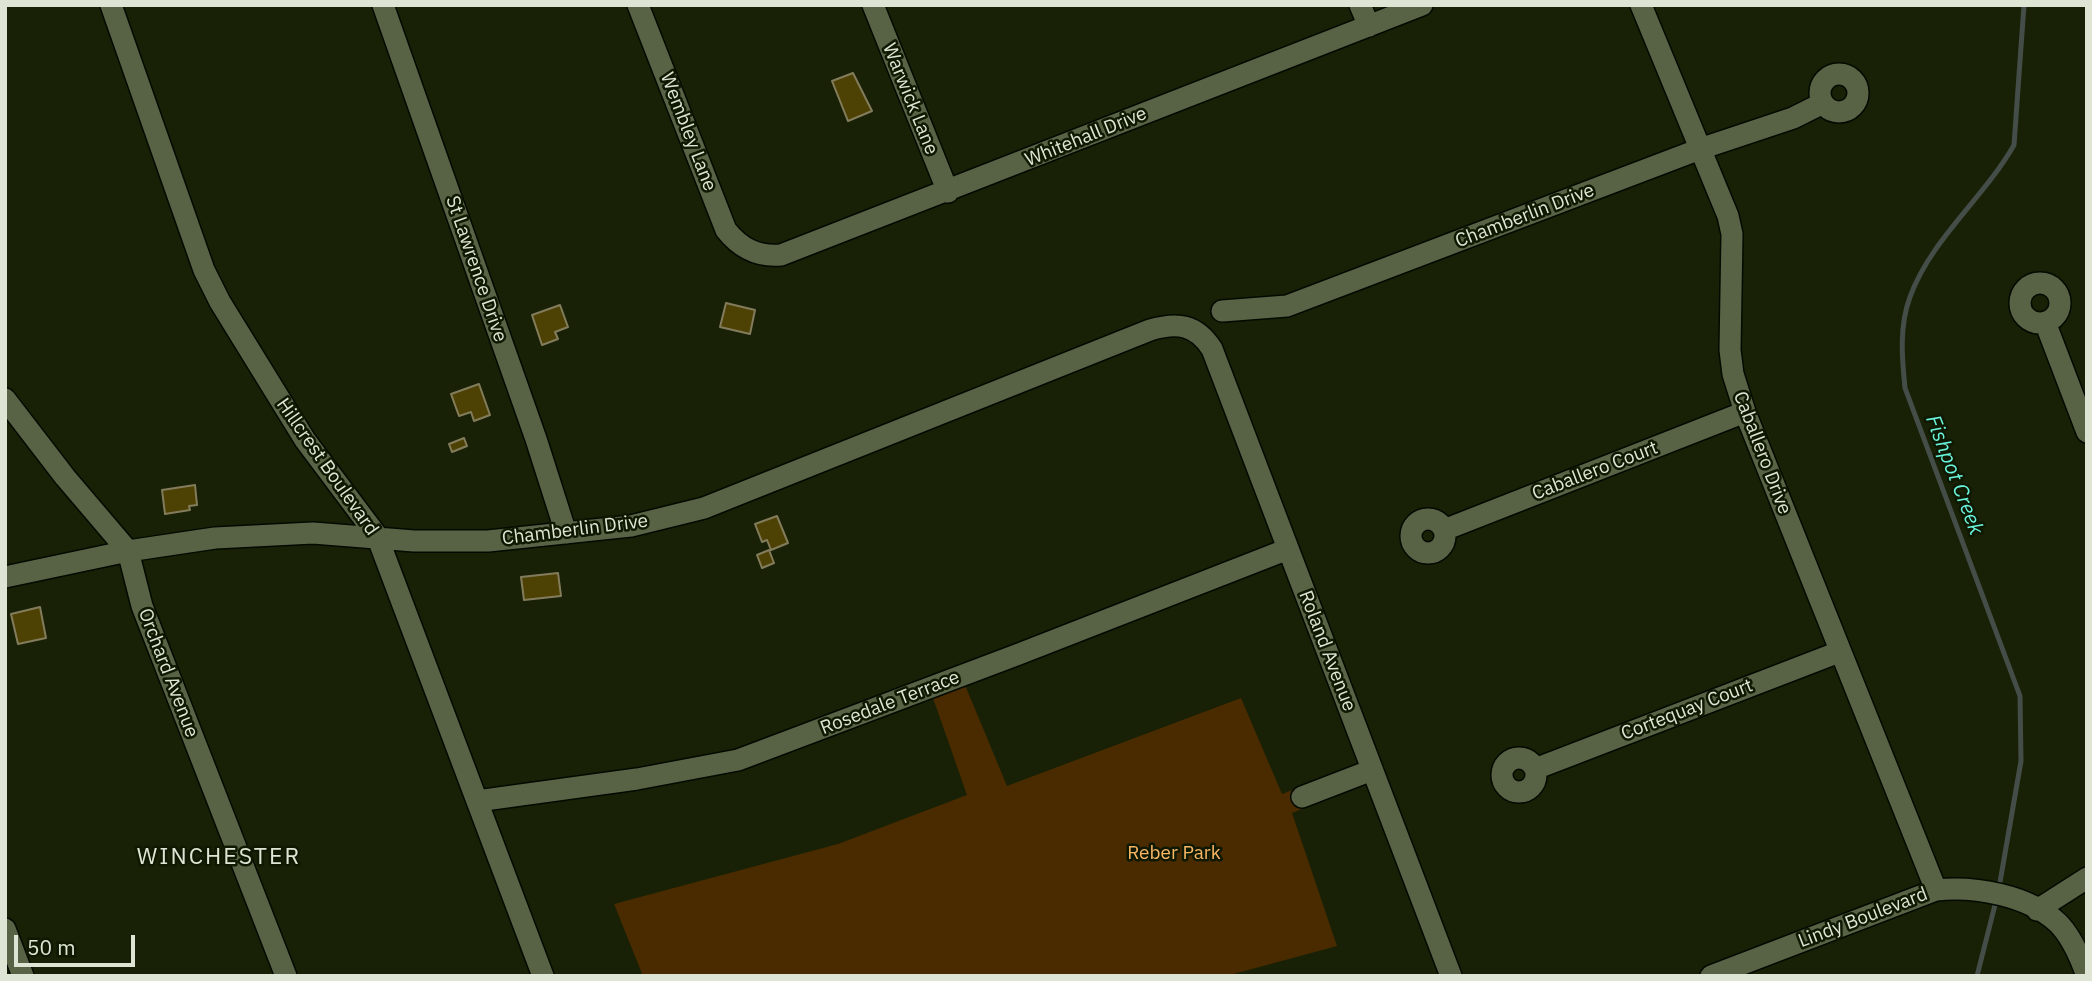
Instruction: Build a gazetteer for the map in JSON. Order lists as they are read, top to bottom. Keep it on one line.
{"streets":{"street":["Warwick Lane","Wembley Lane","Whitehall Drive","Chamberlin Drive","St Lawrence Drive","Caballero Drive","Hillcrest Boulevard","Caballero Court","Roland Avenue","Orchard Avenue","Rosedale Terrace","Cortequay Court","Lindy Boulevard"]},"crossings":[["Warwick Lane","Whitehall Drive"],["Wembley Lane","Whitehall Drive"],["Chamberlin Drive","St Lawrence Drive"],["Chamberlin Drive","Caballero Drive"],["Chamberlin Drive","Hillcrest Boulevard"],["Chamberlin Drive","Roland Avenue"],["Chamberlin Drive","Orchard Avenue"],["Caballero Drive","Caballero Court"],["Caballero Drive","Cortequay Court"],["Caballero Drive","Lindy Boulevard"],["Hillcrest Boulevard","Rosedale Terrace"],["Roland Avenue","Rosedale Terrace"]],"districts":["WINCHESTER"],"water":["Fishpot Creek"],"parks":["Reber Park"],"scale_bar":"50 m"}
